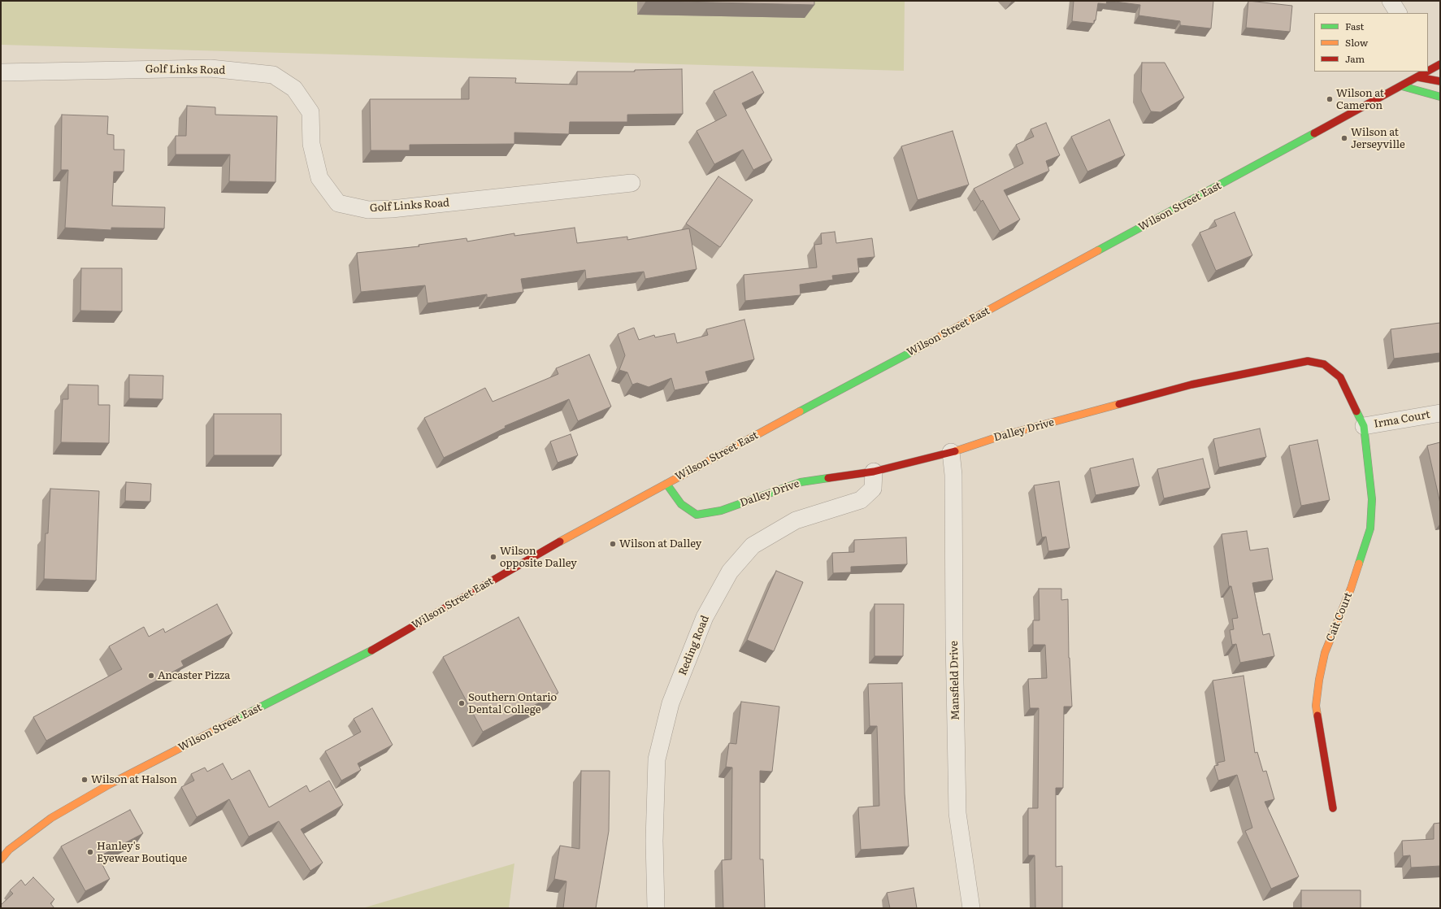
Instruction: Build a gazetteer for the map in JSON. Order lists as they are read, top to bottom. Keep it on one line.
{"streets":{"main road":["Wilson Street East","Dalley Drive","Cait Court"],"street":["Golf Links Road","Irma Court","Reding Road","Mansfield Drive"]},"crossings":[["Wilson Street East","Dalley Drive"],["Irma Court","Dalley Drive"],["Irma Court","Cait Court"],["Dalley Drive","Cait Court"],["Dalley Drive","Reding Road"],["Dalley Drive","Mansfield Drive"]],"places":["Wilson at Cameron","Wilson at Jerseyville","Wilson at Dalley","Wilson opposite Dalley","Ancaster Pizza","Southern Ontario Dental College","Wilson at Halson","Hanley's Eyewear Boutique"],"legend":["Fast","Slow","Jam"]}
